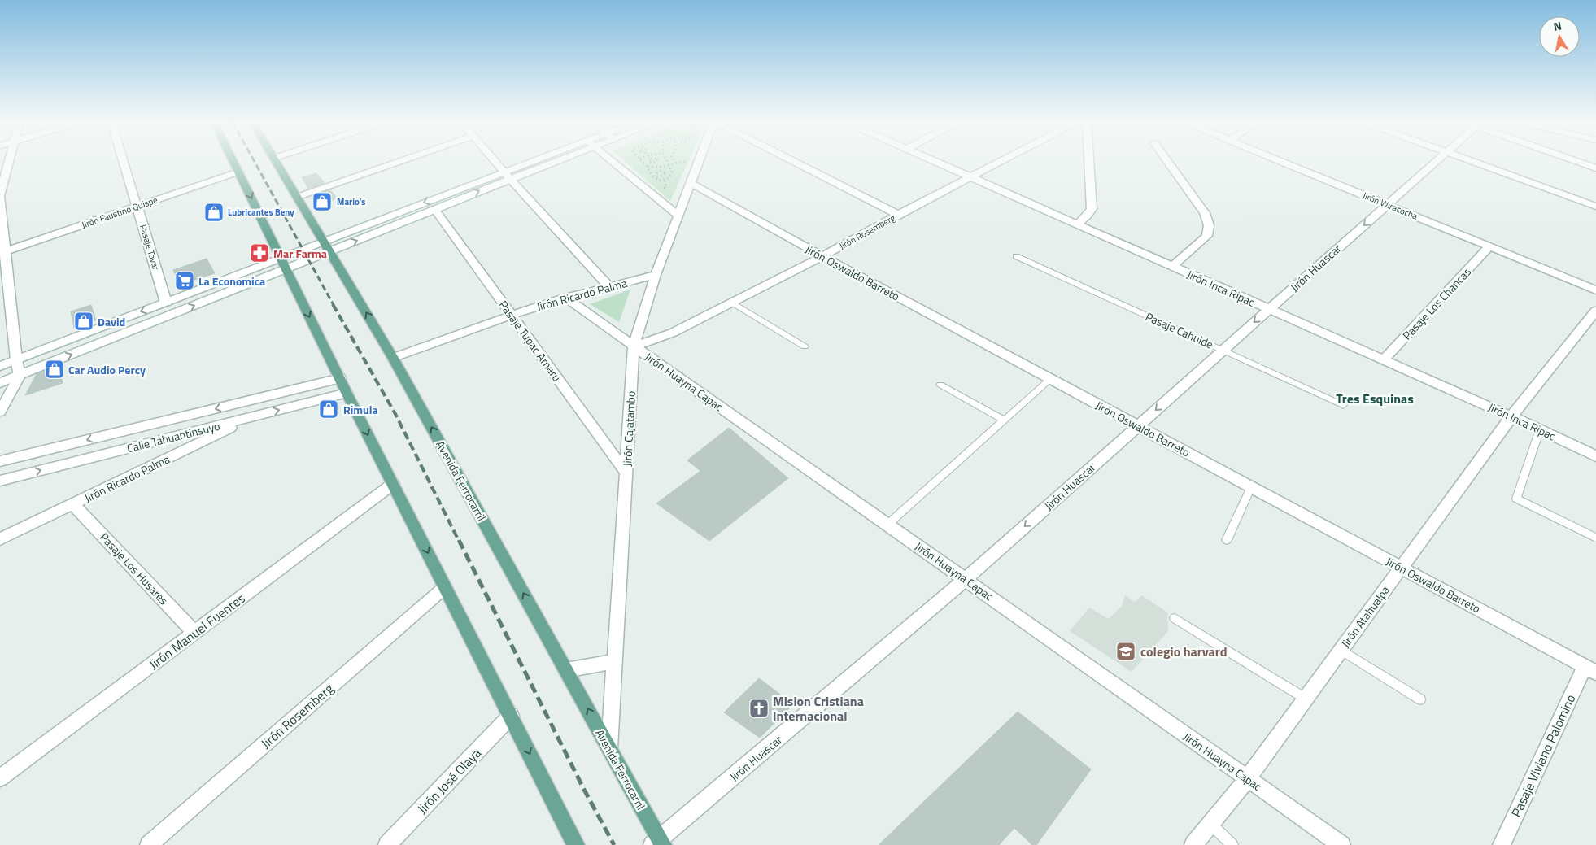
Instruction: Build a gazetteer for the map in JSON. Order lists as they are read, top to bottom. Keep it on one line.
{"streets":{"main road":["Avenida Ferrocarril"],"street":["Jirón Wiracocha","Jirón Faustino Quispe","Jirón Rosemberg","Pasaje Tovar","Jirón Huascar","Jirón Oswaldo Barreto","Jirón Inca Ripac","Jirón Ricardo Palma","Pasaje Los Chancas","Pasaje Tupac Amaru","Jirón Huayna Capac","Jirón Cajatambo","Calle Tahuantinsuyo","Pasaje Los Husares","Jirón Atahualpa","Jirón Manuel Fuentes","Pasaje Viviano Palomino","Jirón José Olaya"],"lane":["Pasaje Cahuide"]},"crossings":[["Jirón Wiracocha","Jirón Huascar"],["Jirón Wiracocha","Pasaje Los Chancas"],["Jirón Faustino Quispe","Pasaje Tovar"],["Jirón Rosemberg","Jirón Oswaldo Barreto"],["Jirón Rosemberg","Jirón Inca Ripac"],["Jirón Rosemberg","Jirón Huayna Capac"],["Jirón Rosemberg","Jirón Cajatambo"],["Jirón Huascar","Jirón Oswaldo Barreto"],["Jirón Huascar","Jirón Inca Ripac"],["Jirón Huascar","Pasaje Cahuide"],["Jirón Huascar","Jirón Huayna Capac"],["Jirón Huascar","Avenida Ferrocarril"],["Jirón Oswaldo Barreto","Jirón Cajatambo"],["Jirón Oswaldo Barreto","Jirón Atahualpa"],["Jirón Oswaldo Barreto","Pasaje Viviano Palomino"],["Jirón Inca Ripac","Pasaje Los Chancas"],["Jirón Inca Ripac","Jirón Atahualpa"],["Jirón Ricardo Palma","Pasaje Tupac Amaru"],["Jirón Ricardo Palma","Jirón Huayna Capac"],["Jirón Ricardo Palma","Jirón Cajatambo"],["Jirón Ricardo Palma","Calle Tahuantinsuyo"],["Jirón Ricardo Palma","Avenida Ferrocarril"],["Jirón Ricardo Palma","Pasaje Los Husares"],["Pasaje Tupac Amaru","Jirón Cajatambo"],["Jirón Huayna Capac","Jirón Cajatambo"],["Jirón Huayna Capac","Jirón Atahualpa"],["Jirón Cajatambo","Avenida Ferrocarril"],["Pasaje Los Husares","Jirón Manuel Fuentes"]],"one_way":["Jirón Huascar"],"districts":["Tres Esquinas"],"places":{"shop":["Mario's","Lubricantes Beny","David","Car Audio Percy","Rimula"],"pharmacy":["Mar Farma"],"supermarket":["La Economica"],"school or university":["colegio harvard"],"church":["Mision Cristiana Internacional"]},"north":"top"}
